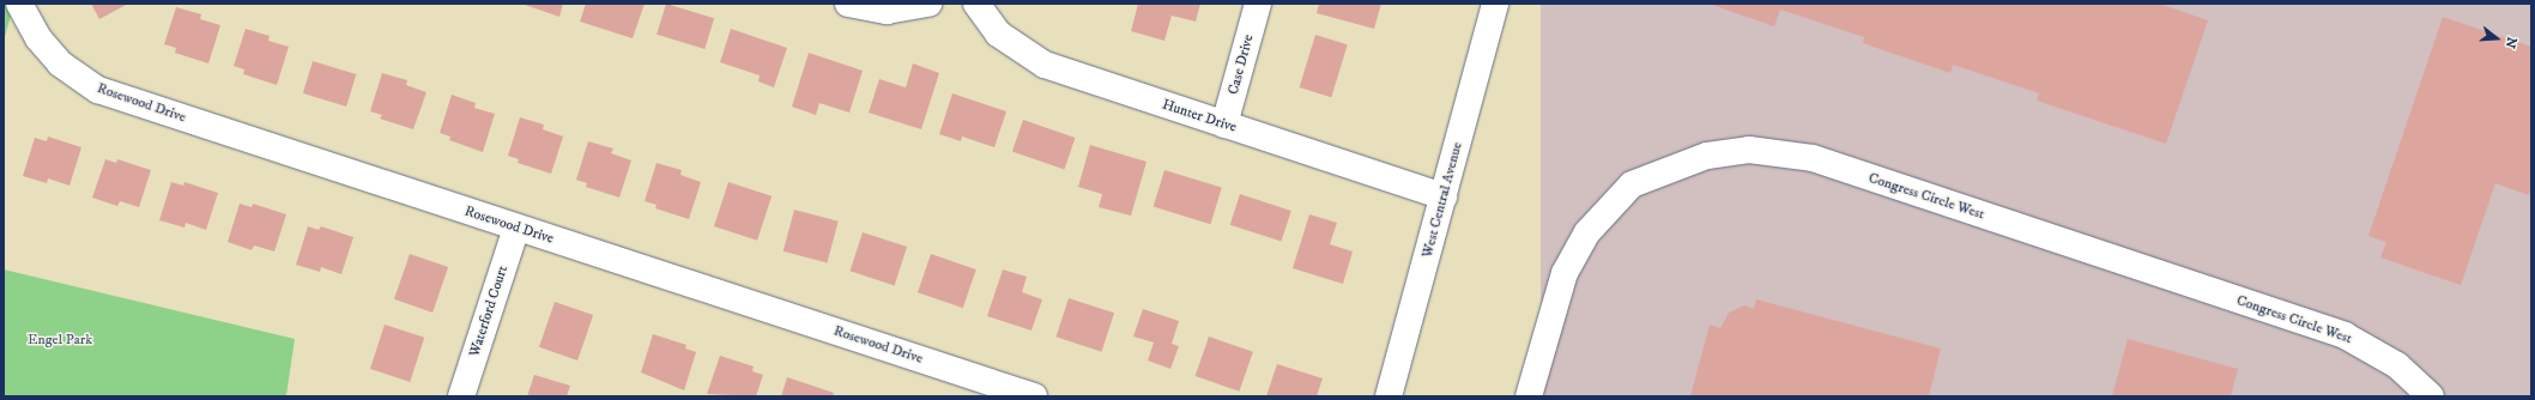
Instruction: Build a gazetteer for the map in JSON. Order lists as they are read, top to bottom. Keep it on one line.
{"streets":{"street":["Case Drive","Rosewood Drive","Hunter Drive","Congress Circle West","West Central Avenue","Waterford Court"]},"crossings":[["Case Drive","Hunter Drive"],["Rosewood Drive","Waterford Court"],["Hunter Drive","West Central Avenue"]],"parks":["Engel Park"],"north":"right"}
